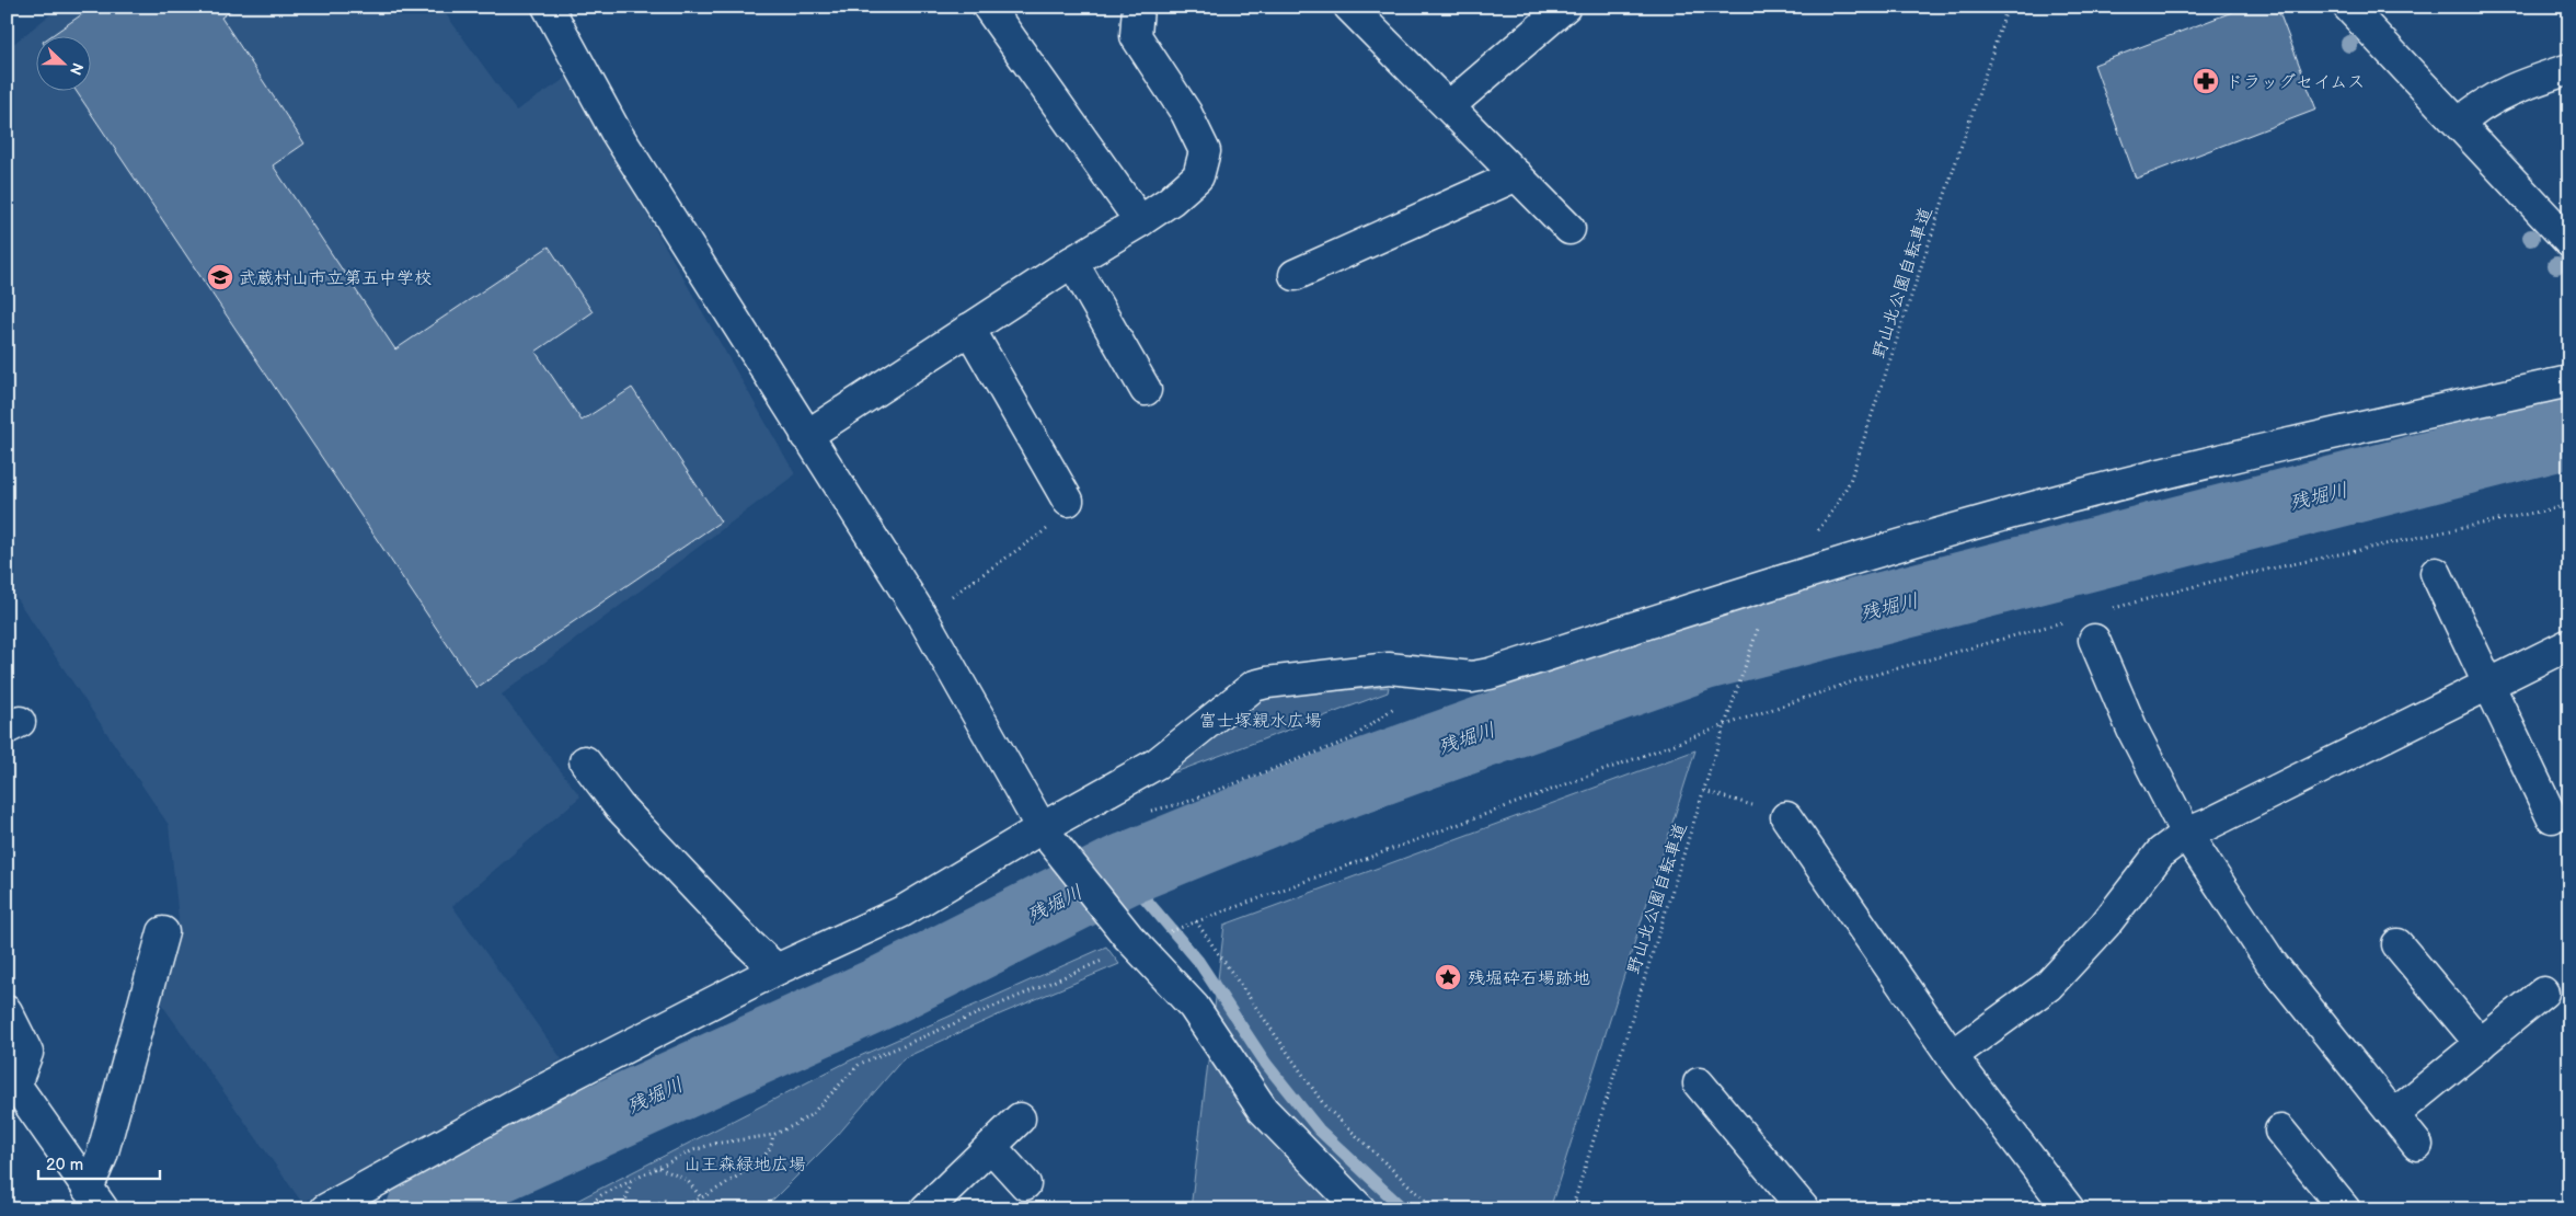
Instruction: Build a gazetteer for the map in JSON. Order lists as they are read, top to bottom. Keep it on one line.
{"streets":{"path":["野山北公園自転車道"]},"water":["残堀川"],"parks":["富士塚親水広場","山王森緑地広場"],"places":{"pharmacy":["ドラッグセイムス"],"school or university":["武蔵村山市立第五中学校"],"place":["残堀砕石場跡地"]},"scale_bar":"20 m","north":"right"}
